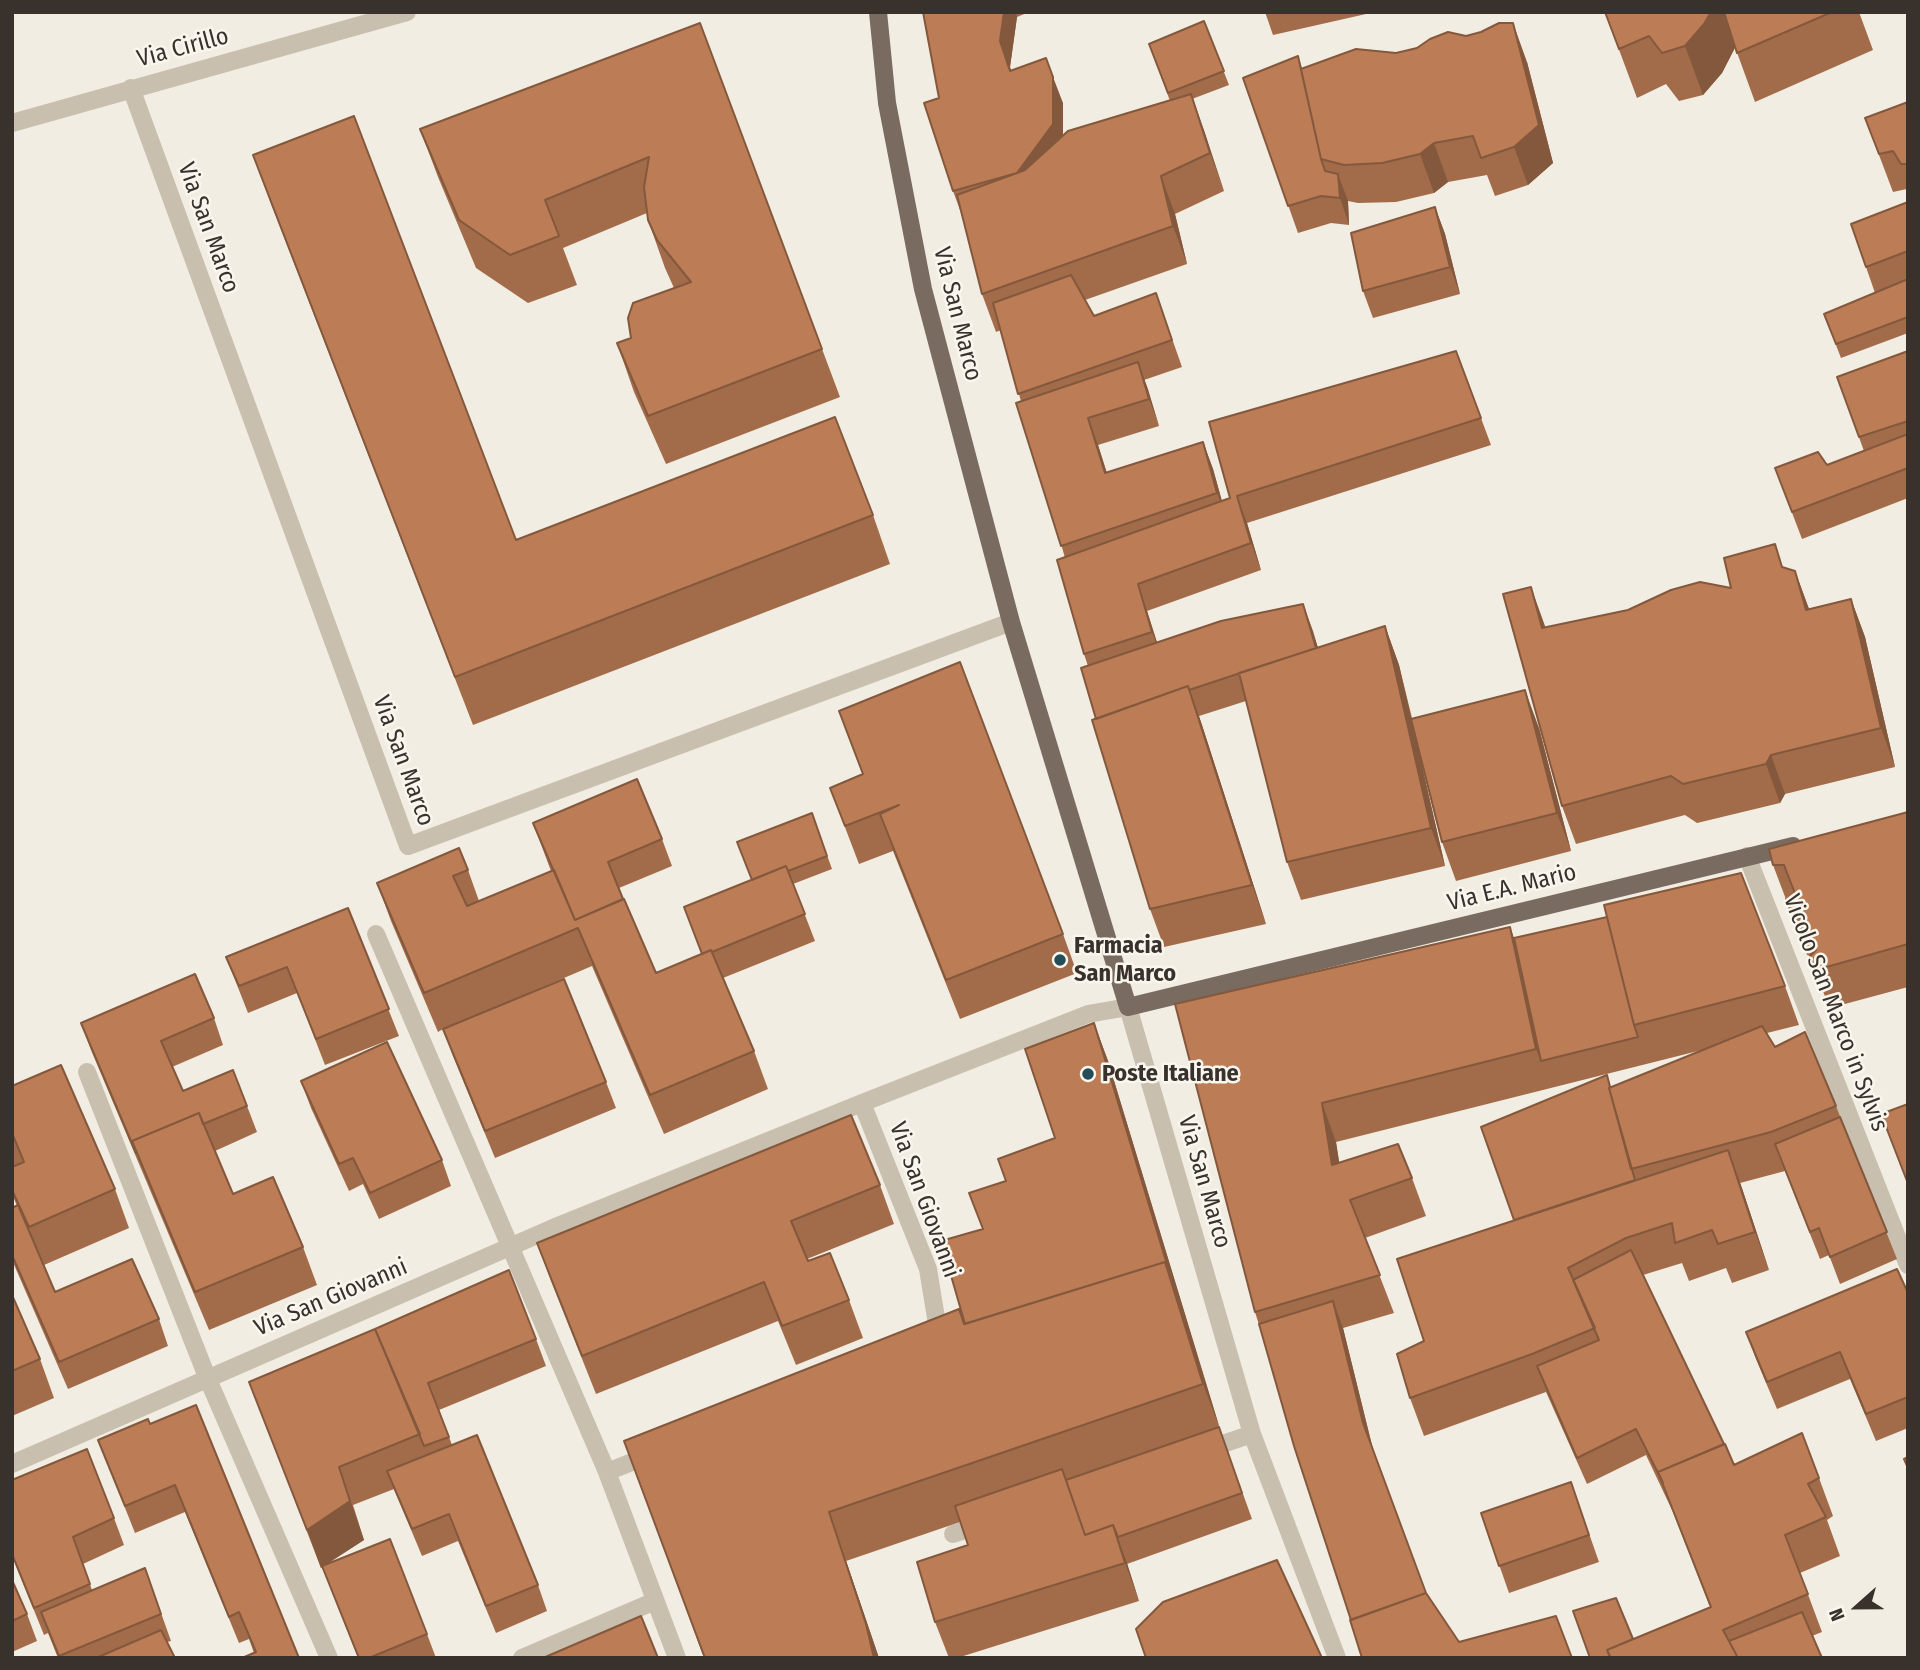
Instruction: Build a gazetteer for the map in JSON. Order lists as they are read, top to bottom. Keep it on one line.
{"streets":{"main road":["Via San Marco","Via E.A. Mario"],"street":["Via Cirillo","Vicolo San Marco in Sylvis","Via San Giovanni"]},"crossings":[["Via Cirillo","Via San Marco"],["Via San Marco","Via E.A. Mario"],["Via San Marco","Via San Giovanni"],["Via E.A. Mario","Vicolo San Marco in Sylvis"],["Via E.A. Mario","Via San Giovanni"]],"places":["Farmacia San Marco","Poste Italiane"],"north":"left"}
